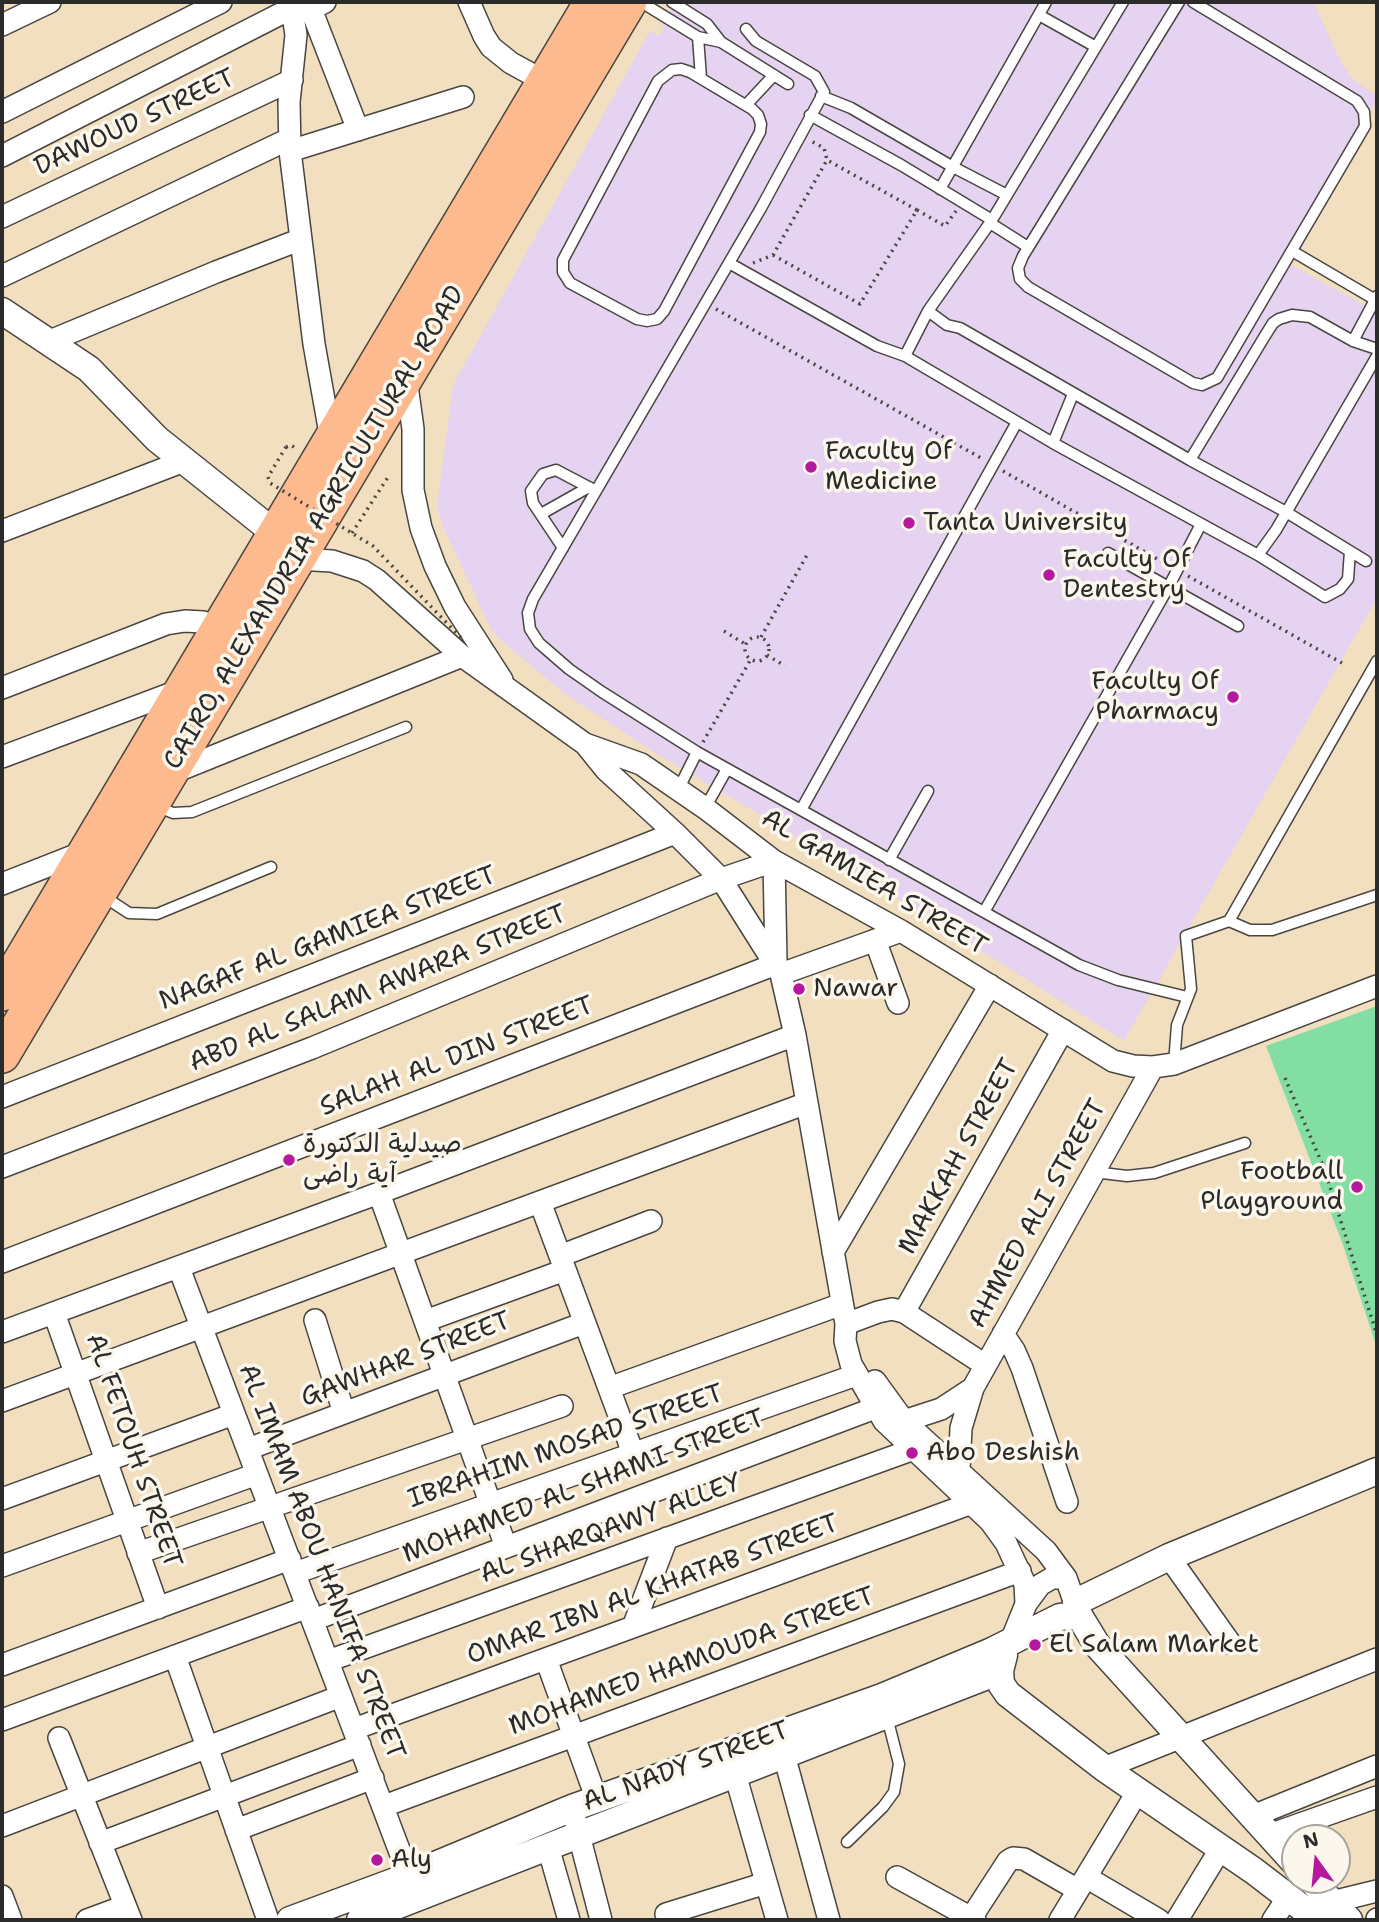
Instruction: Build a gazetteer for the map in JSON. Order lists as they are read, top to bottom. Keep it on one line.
{"streets":{"highway":["CAIRO, ALEXANDRIA AGRICULTURAL ROAD"],"street":["DAWOUD STREET","AL GAMIEA STREET","NAGAF AL GAMIEA STREET","ABD AL SALAM AWARA STREET","SALAH AL DIN STREET","MAKKAH STREET","AHMED ALI STREET","GAWHAR STREET","IBRAHIM MOSAD STREET","AL FETOUH STREET","MOHAMED AL SHAMI STREET","AL SHARQAWY ALLEY","AL IMAM ABOU HANIFA STREET","OMAR IBN AL KHATAB STREET","MOHAMED HAMOUDA STREET","AL NADY STREET"]},"crossings":[["CAIRO, ALEXANDRIA AGRICULTURAL ROAD","AL GAMIEA STREET"],["AL GAMIEA STREET","ABD AL SALAM AWARA STREET"],["AL GAMIEA STREET","SALAH AL DIN STREET"],["AL GAMIEA STREET","MAKKAH STREET"],["AL GAMIEA STREET","AHMED ALI STREET"],["GAWHAR STREET","AL IMAM ABOU HANIFA STREET"],["IBRAHIM MOSAD STREET","AL FETOUH STREET"],["IBRAHIM MOSAD STREET","AL IMAM ABOU HANIFA STREET"],["MOHAMED AL SHAMI STREET","AL IMAM ABOU HANIFA STREET"],["AL SHARQAWY ALLEY","AL IMAM ABOU HANIFA STREET"],["AL IMAM ABOU HANIFA STREET","OMAR IBN AL KHATAB STREET"],["AL IMAM ABOU HANIFA STREET","MOHAMED HAMOUDA STREET"],["AL IMAM ABOU HANIFA STREET","AL NADY STREET"]],"places":["Faculty Of Medicine","Tanta University","Faculty Of Dentestry","Faculty Of Pharmacy","Nawar","صيدلية الدكتورة آية راضى","Football Playground","Abo Deshish","El Salam Market","Aly"],"north":"top"}
